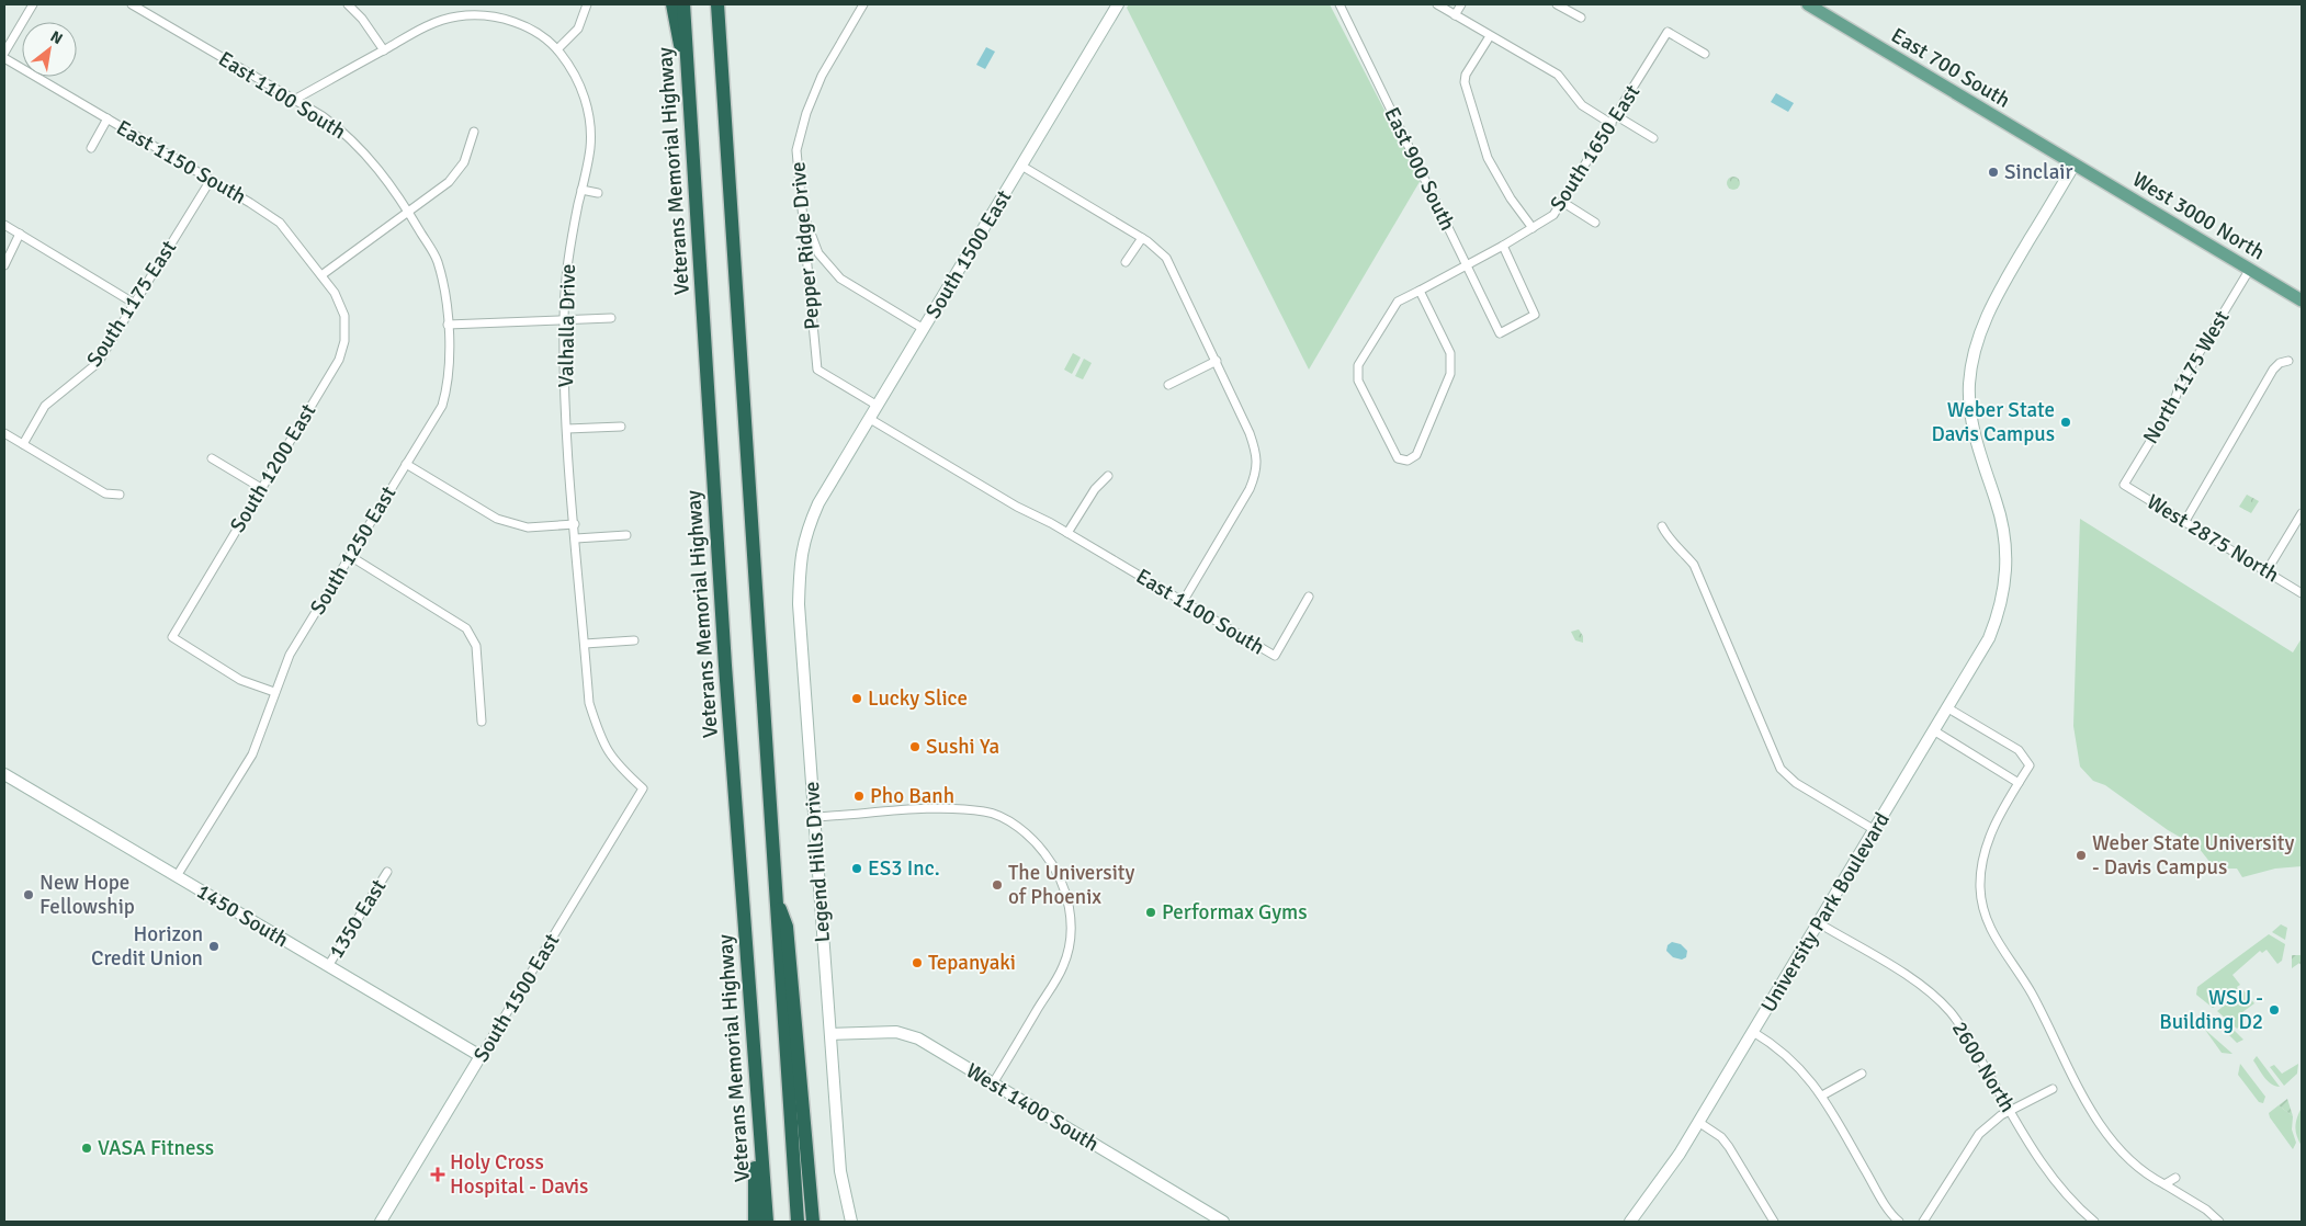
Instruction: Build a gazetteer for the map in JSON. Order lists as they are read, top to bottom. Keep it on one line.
{"streets":{"highway":["Veterans Memorial Highway"],"main road":["East 700 South","West 3000 North"],"street":["East 1100 South","South 1650 East","East 1150 South","East 900 South","Pepper Ridge Drive","South 1500 East","South 1175 East","Valhalla Drive","North 1175 West","South 1200 East","West 2875 North","South 1250 East","Legend Hills Drive","University Park Boulevard","1450 South","1350 East","2600 North","West 1400 South"]},"crossings":[["East 700 South","West 3000 North"],["East 700 South","University Park Boulevard"],["East 1100 South","South 1500 East"],["East 1100 South","Valhalla Drive"],["East 1100 South","South 1250 East"],["South 1650 East","East 900 South"],["East 1150 South","South 1175 East"],["East 1150 South","South 1200 East"],["West 3000 North","North 1175 West"],["West 3000 North","University Park Boulevard"],["Pepper Ridge Drive","South 1500 East"],["South 1500 East","Valhalla Drive"],["South 1500 East","Legend Hills Drive"],["South 1500 East","1450 South"],["North 1175 West","West 2875 North"],["South 1200 East","South 1250 East"],["South 1250 East","1450 South"],["Legend Hills Drive","West 1400 South"],["University Park Boulevard","2600 North"],["1450 South","1350 East"]],"places":{"other":["Sinclair","Weber State Davis Campus","Lucky Slice","Sushi Ya","Pho Banh","Weber State University - Davis Campus","ES3 Inc.","The University of Phoenix","New Hope Fellowship","Performax Gyms","Horizon Credit Union","Tepanyaki","WSU - Building D2","VASA Fitness"],"health":["Holy Cross Hospital - Davis"]},"north":"top right"}
